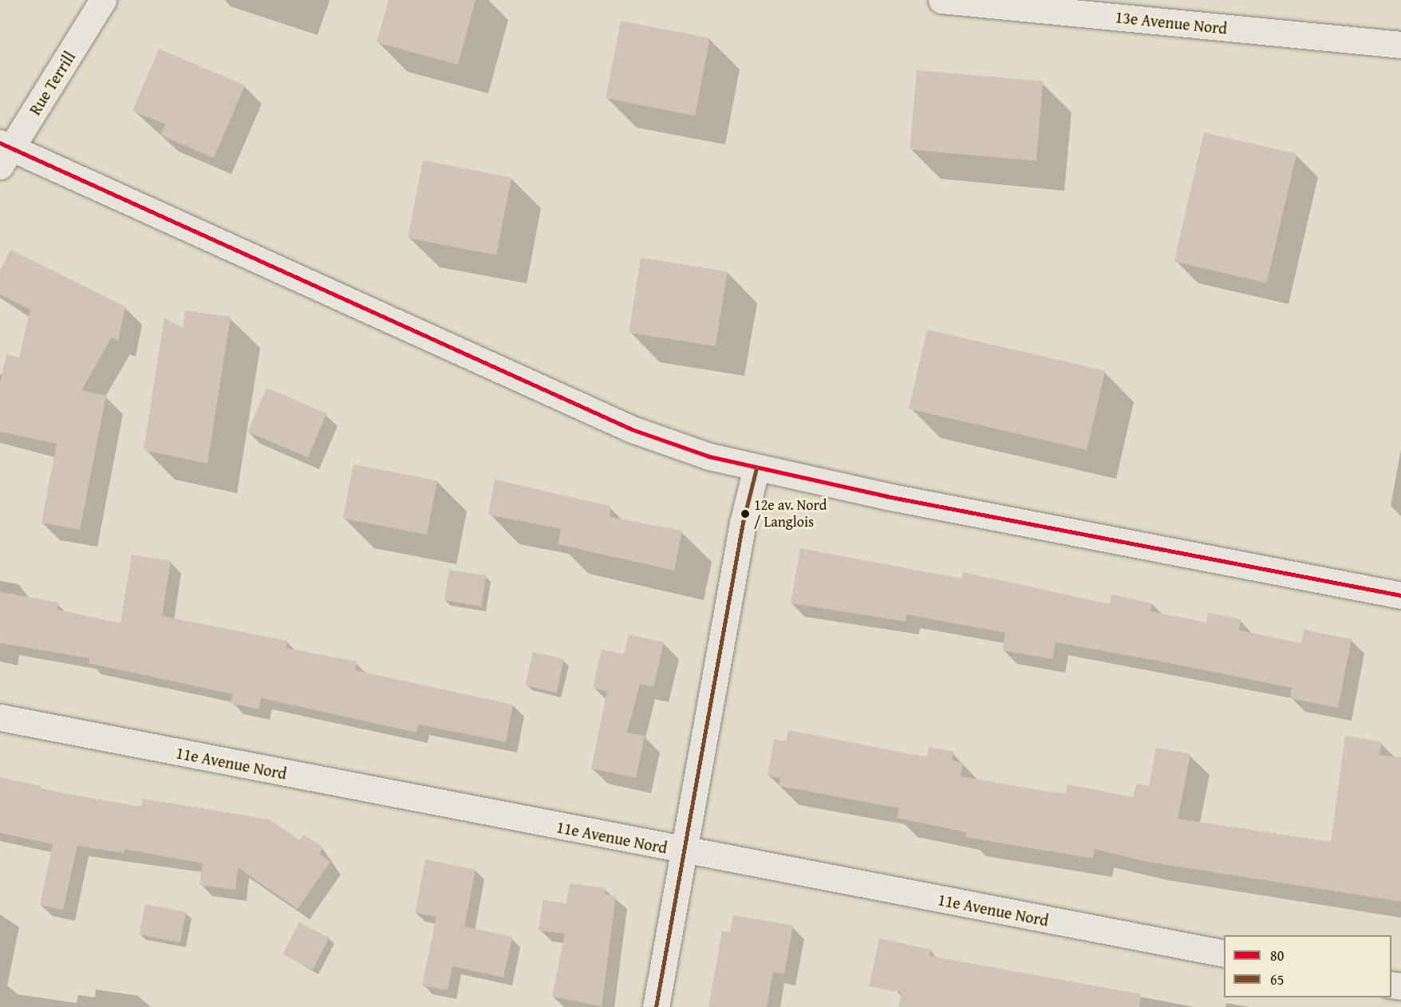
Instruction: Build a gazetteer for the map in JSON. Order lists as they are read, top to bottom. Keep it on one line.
{"streets":{"street":["13e Avenue Nord","Rue Terrill","11e Avenue Nord"]},"places":["12e av. Nord / Langlois"],"lines":["transit line 80","transit line 65"],"legend":["80","65"]}
